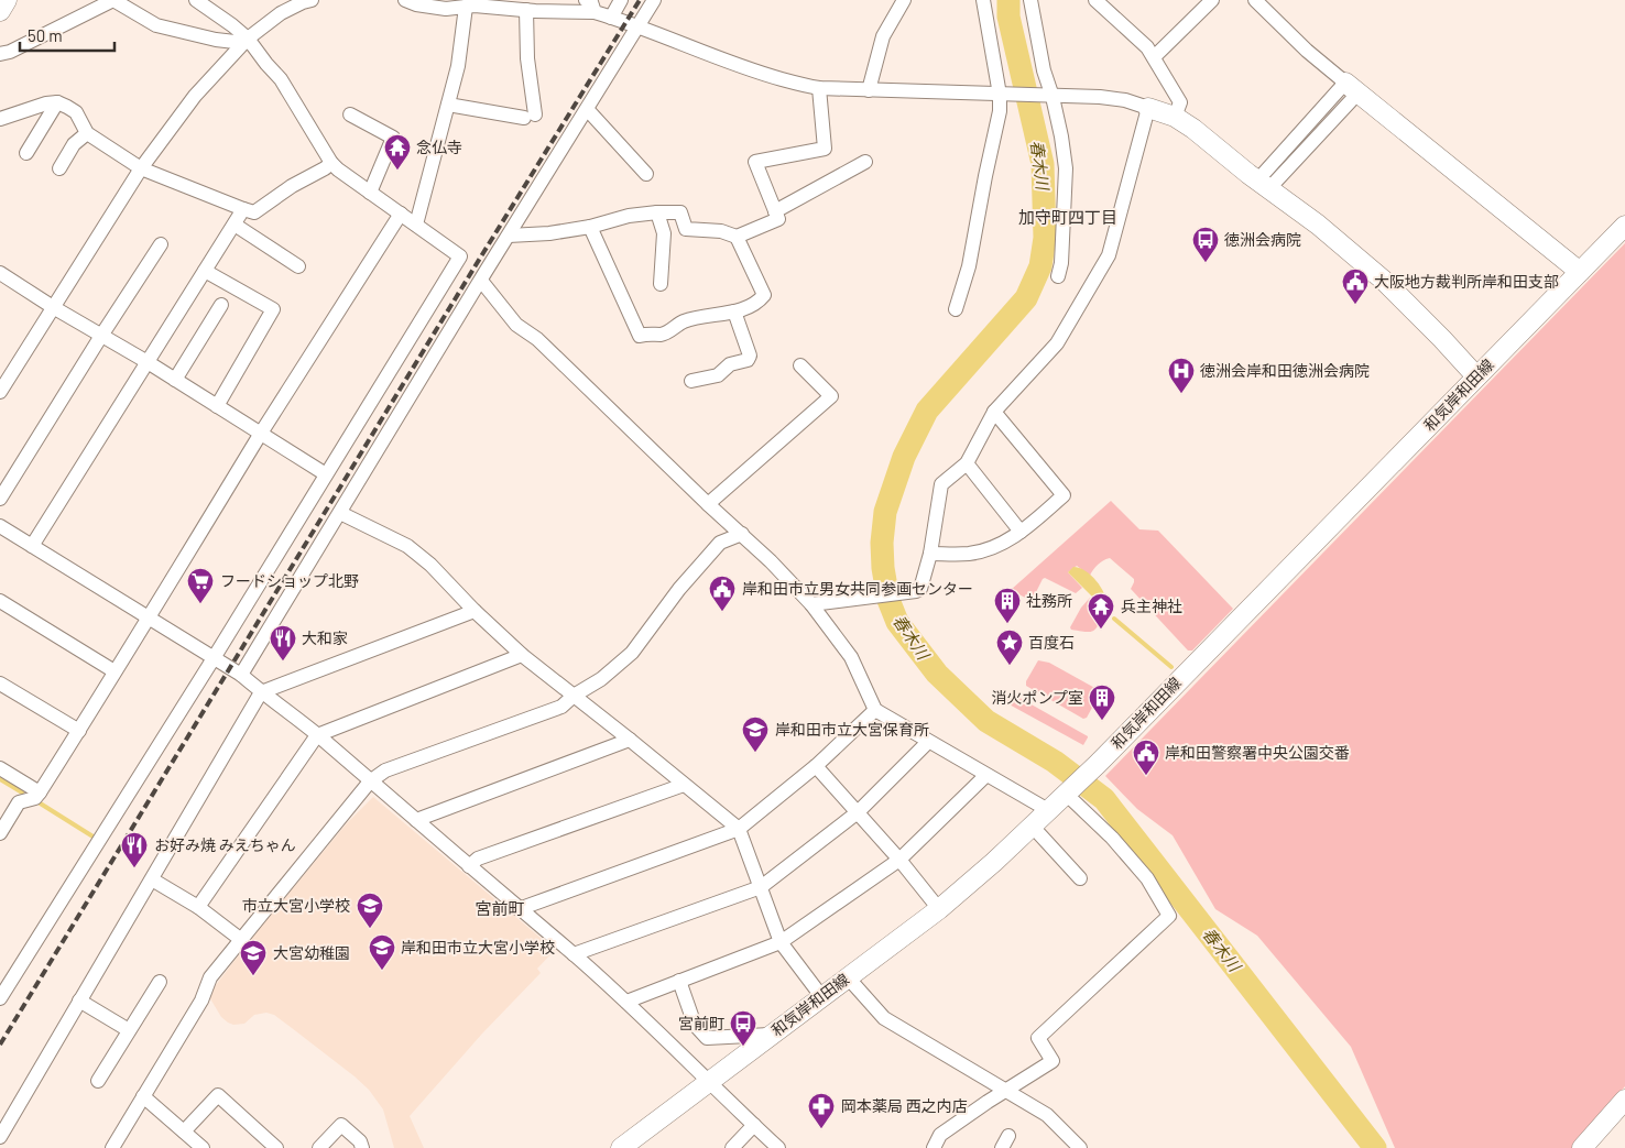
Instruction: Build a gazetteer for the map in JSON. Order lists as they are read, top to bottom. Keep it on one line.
{"streets":{"main road":["和気岸和田線"]},"districts":["加守町四丁目","宮前町"],"water":["春木川"],"places":{"temple":["念仏寺","兵主神社"],"bus stop":["徳洲会病院","宮前町"],"public building":["大阪地方裁判所岸和田支部","岸和田市立男女共同参画センター","岸和田警察署中央公園交番"],"hospital":["徳洲会岸和田徳洲会病院"],"supermarket":["フードショップ北野"],"building":["社務所","消火ポンプ室"],"restaurant":["大和家","お好み焼 みえちゃん"],"place":["百度石"],"school or university":["岸和田市立大宮保育所","市立大宮小学校","岸和田市立大宮小学校","大宮幼稚園"],"pharmacy":["岡本薬局 西之内店"]},"scale_bar":"50 m"}
